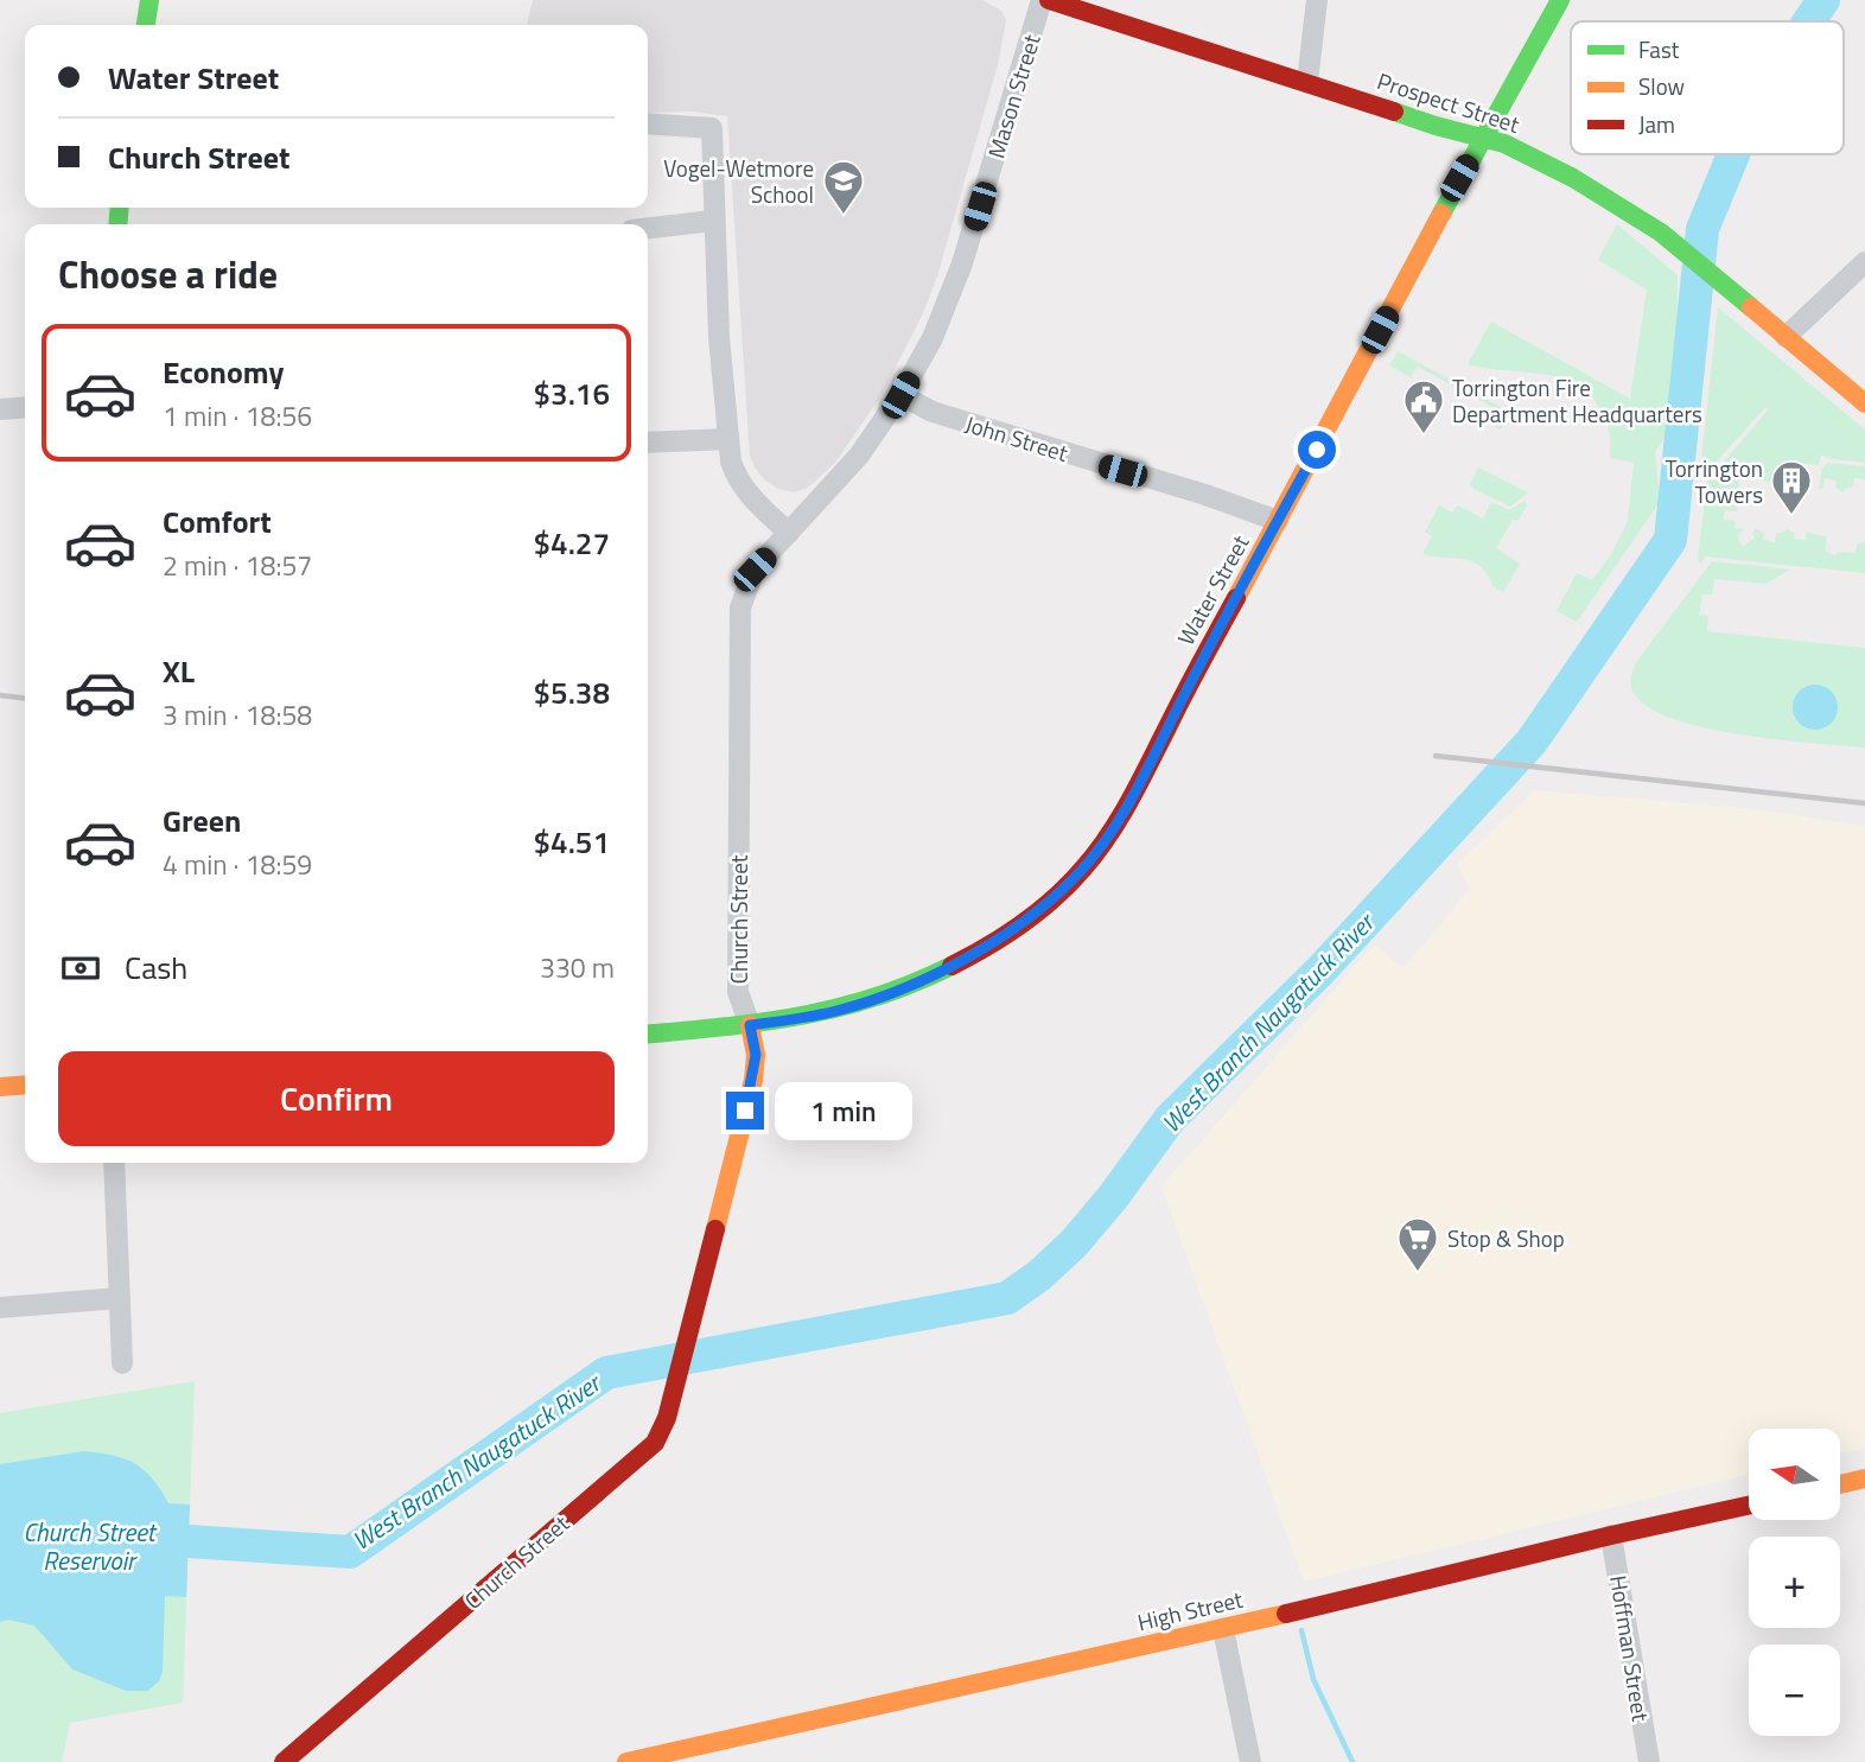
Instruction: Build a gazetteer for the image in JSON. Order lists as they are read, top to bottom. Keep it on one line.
{"streets":{"main road":["Prospect Street","Water Street","Church Street","High Street"],"street":["Mason Street","John Street","Hoffman Street"]},"crossings":[["Mason Street","John Street"],["Mason Street","Church Street"],["Prospect Street","Water Street"],["John Street","Water Street"],["Water Street","Church Street"],["High Street","Hoffman Street"]],"water":["West Branch Naugatuck River","Church Street Reservoir"],"places":{"school or university":["Vogel-Wetmore School"],"public building":["Torrington Fire Department Headquarters"],"building":["Torrington Towers"],"supermarket":["Stop & Shop"]},"legend":["Fast","Slow","Jam"],"north":"left","page":{"banner":["Water Street","Church Street"],"heading":"Choose a ride","list":[{"name":"Economy","note":"1 min · 18:56","value":"$3.16"},{"name":"Comfort","note":"2 min · 18:57","value":"$4.27"},{"name":"XL","note":"3 min · 18:58","value":"$5.38"},{"name":"Green","note":"4 min · 18:59","value":"$4.51"}],"pay":["Cash","330 m"],"buttons":"Confirm","bubble":"1 min","map_buttons":["+","−"]}}
